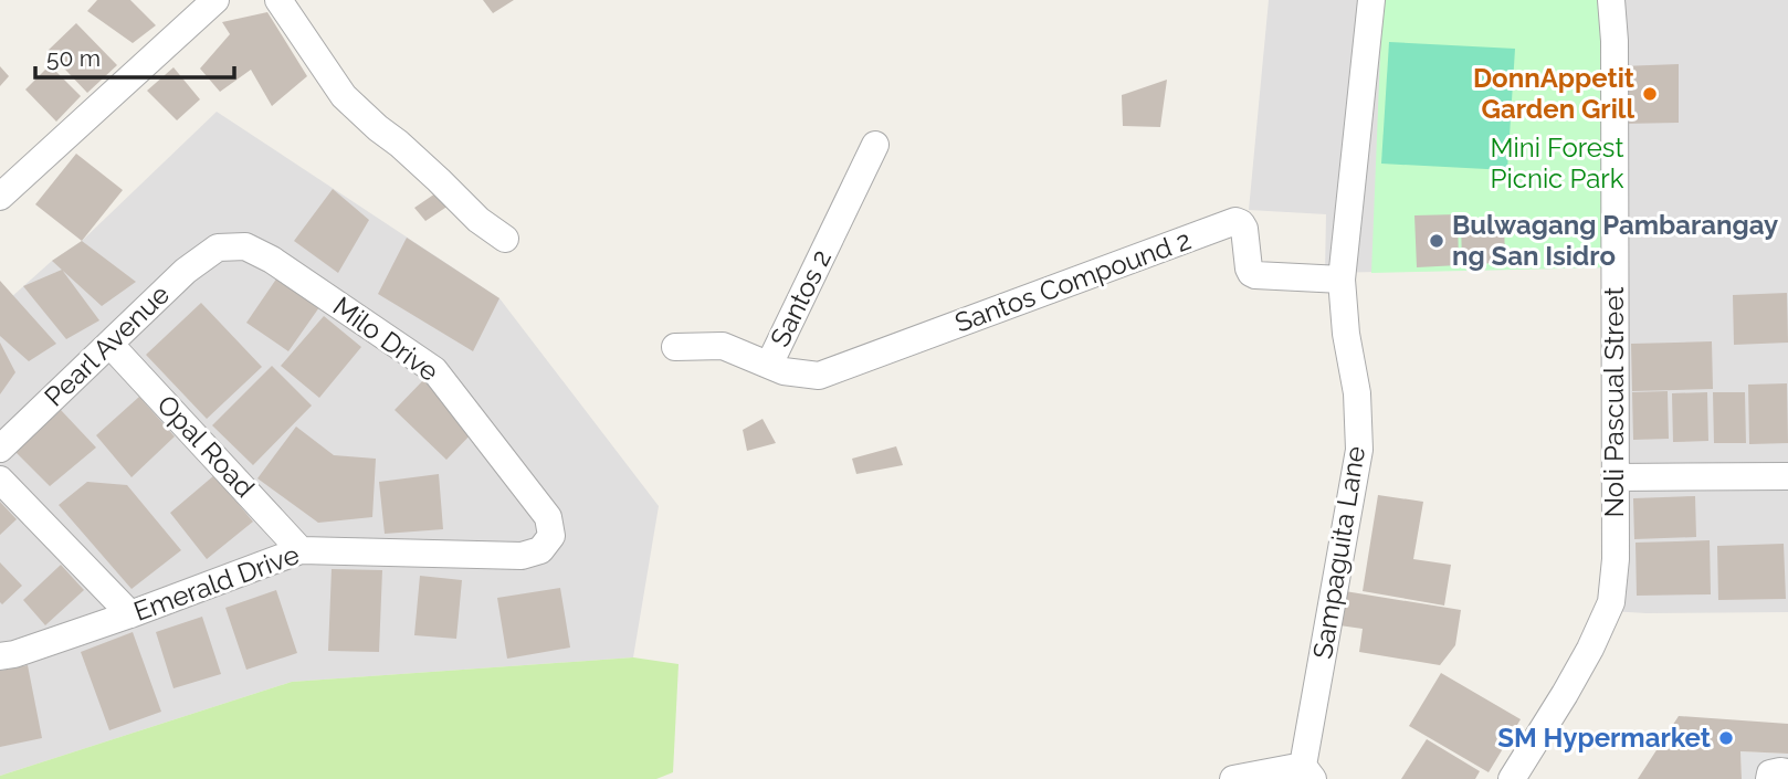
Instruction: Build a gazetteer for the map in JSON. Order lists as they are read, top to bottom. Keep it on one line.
{"streets":{"street":["Santos Compound 2","Santos 2","Milo Drive","Pearl Avenue","Noli Pascual Street","Opal Road","Sampaguita Lane","Emerald Drive"]},"crossings":[["Santos Compound 2","Santos 2"],["Santos Compound 2","Sampaguita Lane"],["Milo Drive","Pearl Avenue"],["Milo Drive","Emerald Drive"],["Pearl Avenue","Opal Road"],["Opal Road","Emerald Drive"]],"parks":["Mini Forest Picnic Park"],"places":["DonnAppetit Garden Grill","Bulwagang Pambarangay ng San Isidro","SM Hypermarket"],"scale_bar":"50 m"}
